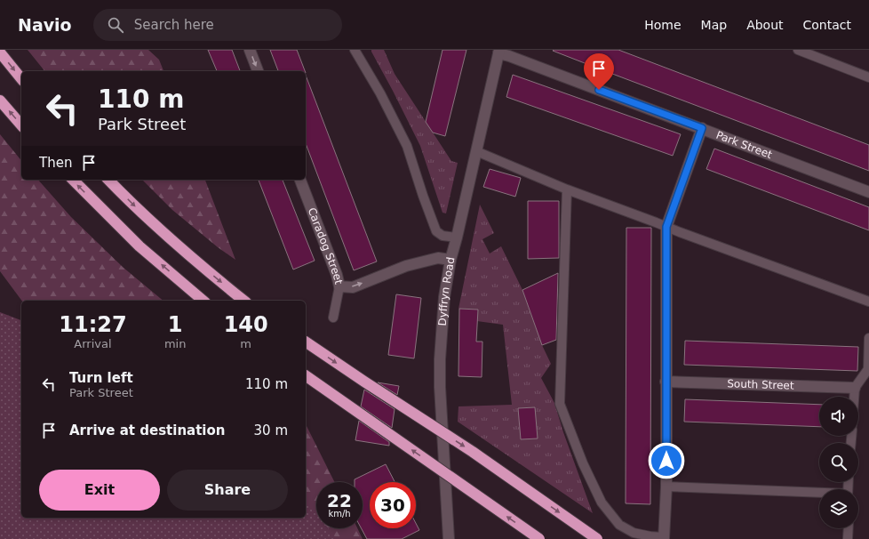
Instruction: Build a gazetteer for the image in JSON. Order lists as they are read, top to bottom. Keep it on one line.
{"streets":{"street":["Park Street","Caradog Street","Dyffryn Road","South Street"]},"crossings":[["Park Street","Dyffryn Road"],["Caradog Street","Dyffryn Road"]],"one_way":["Caradog Street"],"page":{"header":"Navio","search":"Search here","nav":["Home","Map","About","Contact"],"turn":["110 m","Park Street"],"then":"Then","eta":["11:27","Arrival","1","min","140","m"],"list":[{"name":"Turn left","note":"Park Street","value":"110 m"},{"name":"Arrive at destination","value":"30 m"}],"buttons":["Exit","Share"],"speed":"22 km/h","limit":"30"}}
